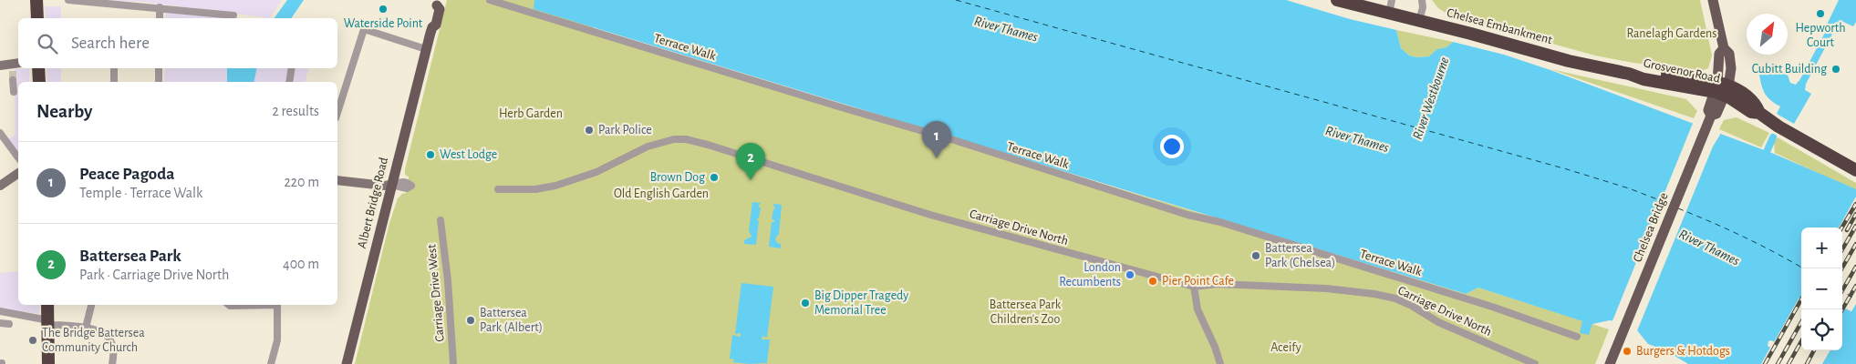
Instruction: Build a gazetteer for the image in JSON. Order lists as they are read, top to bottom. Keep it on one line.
{"streets":{"highway":["Chelsea Embankment","Grosvenor Road"],"main road":["Albert Bridge Road","Chelsea Bridge"],"street":["Terrace Walk","Carriage Drive North","Carriage Drive West"]},"crossings":[["Chelsea Embankment","Grosvenor Road"],["Grosvenor Road","Chelsea Bridge"]],"water":["River Thames","River Westbourne"],"parks":["Ranelagh Gardens","Herb Garden","Old English Garden","Battersea Park Children's Zoo","Aceify"],"places":["Waterside Point","Hepworth Court","Cubitt Building","Park Police","West Lodge","Brown Dog","Battersea Park (Chelsea)","London Recumbents","Pier Point Cafe","Big Dipper Tragedy Memorial Tree","Battersea Park (Albert)","The Bridge Battersea Community Church","Burgers & Hotdogs"],"north":"top right","page":{"search":"Search here","heading":["Nearby","2 results"],"pins":["1","2"],"list":[{"mark":"1","name":"Peace Pagoda","note":"Temple · Terrace Walk","value":"220 m"},{"mark":"2","name":"Battersea Park","note":"Park · Carriage Drive North","value":"400 m"}],"map_buttons":["+","−"]}}
